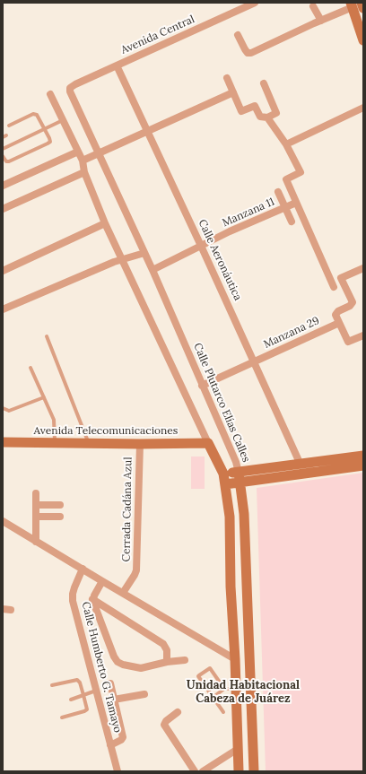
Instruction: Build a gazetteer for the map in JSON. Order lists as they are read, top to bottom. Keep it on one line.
{"streets":{"street":["Avenida Central","Manzana 11","Calle Aeronáutica","Manzana 29","Calle Plutarco Elías Calles","Avenida Telecomunicaciones","Cerrada Cadána Azul","Calle Humberto G. Tamayo"]},"crossings":[["Avenida Central","Calle Aeronáutica"],["Avenida Central","Calle Plutarco Elías Calles"],["Manzana 11","Calle Aeronáutica"],["Manzana 11","Calle Plutarco Elías Calles"],["Calle Aeronáutica","Manzana 29"],["Manzana 29","Calle Plutarco Elías Calles"],["Avenida Telecomunicaciones","Cerrada Cadána Azul"]],"districts":["Unidad Habitacional Cabeza de Juárez"]}
